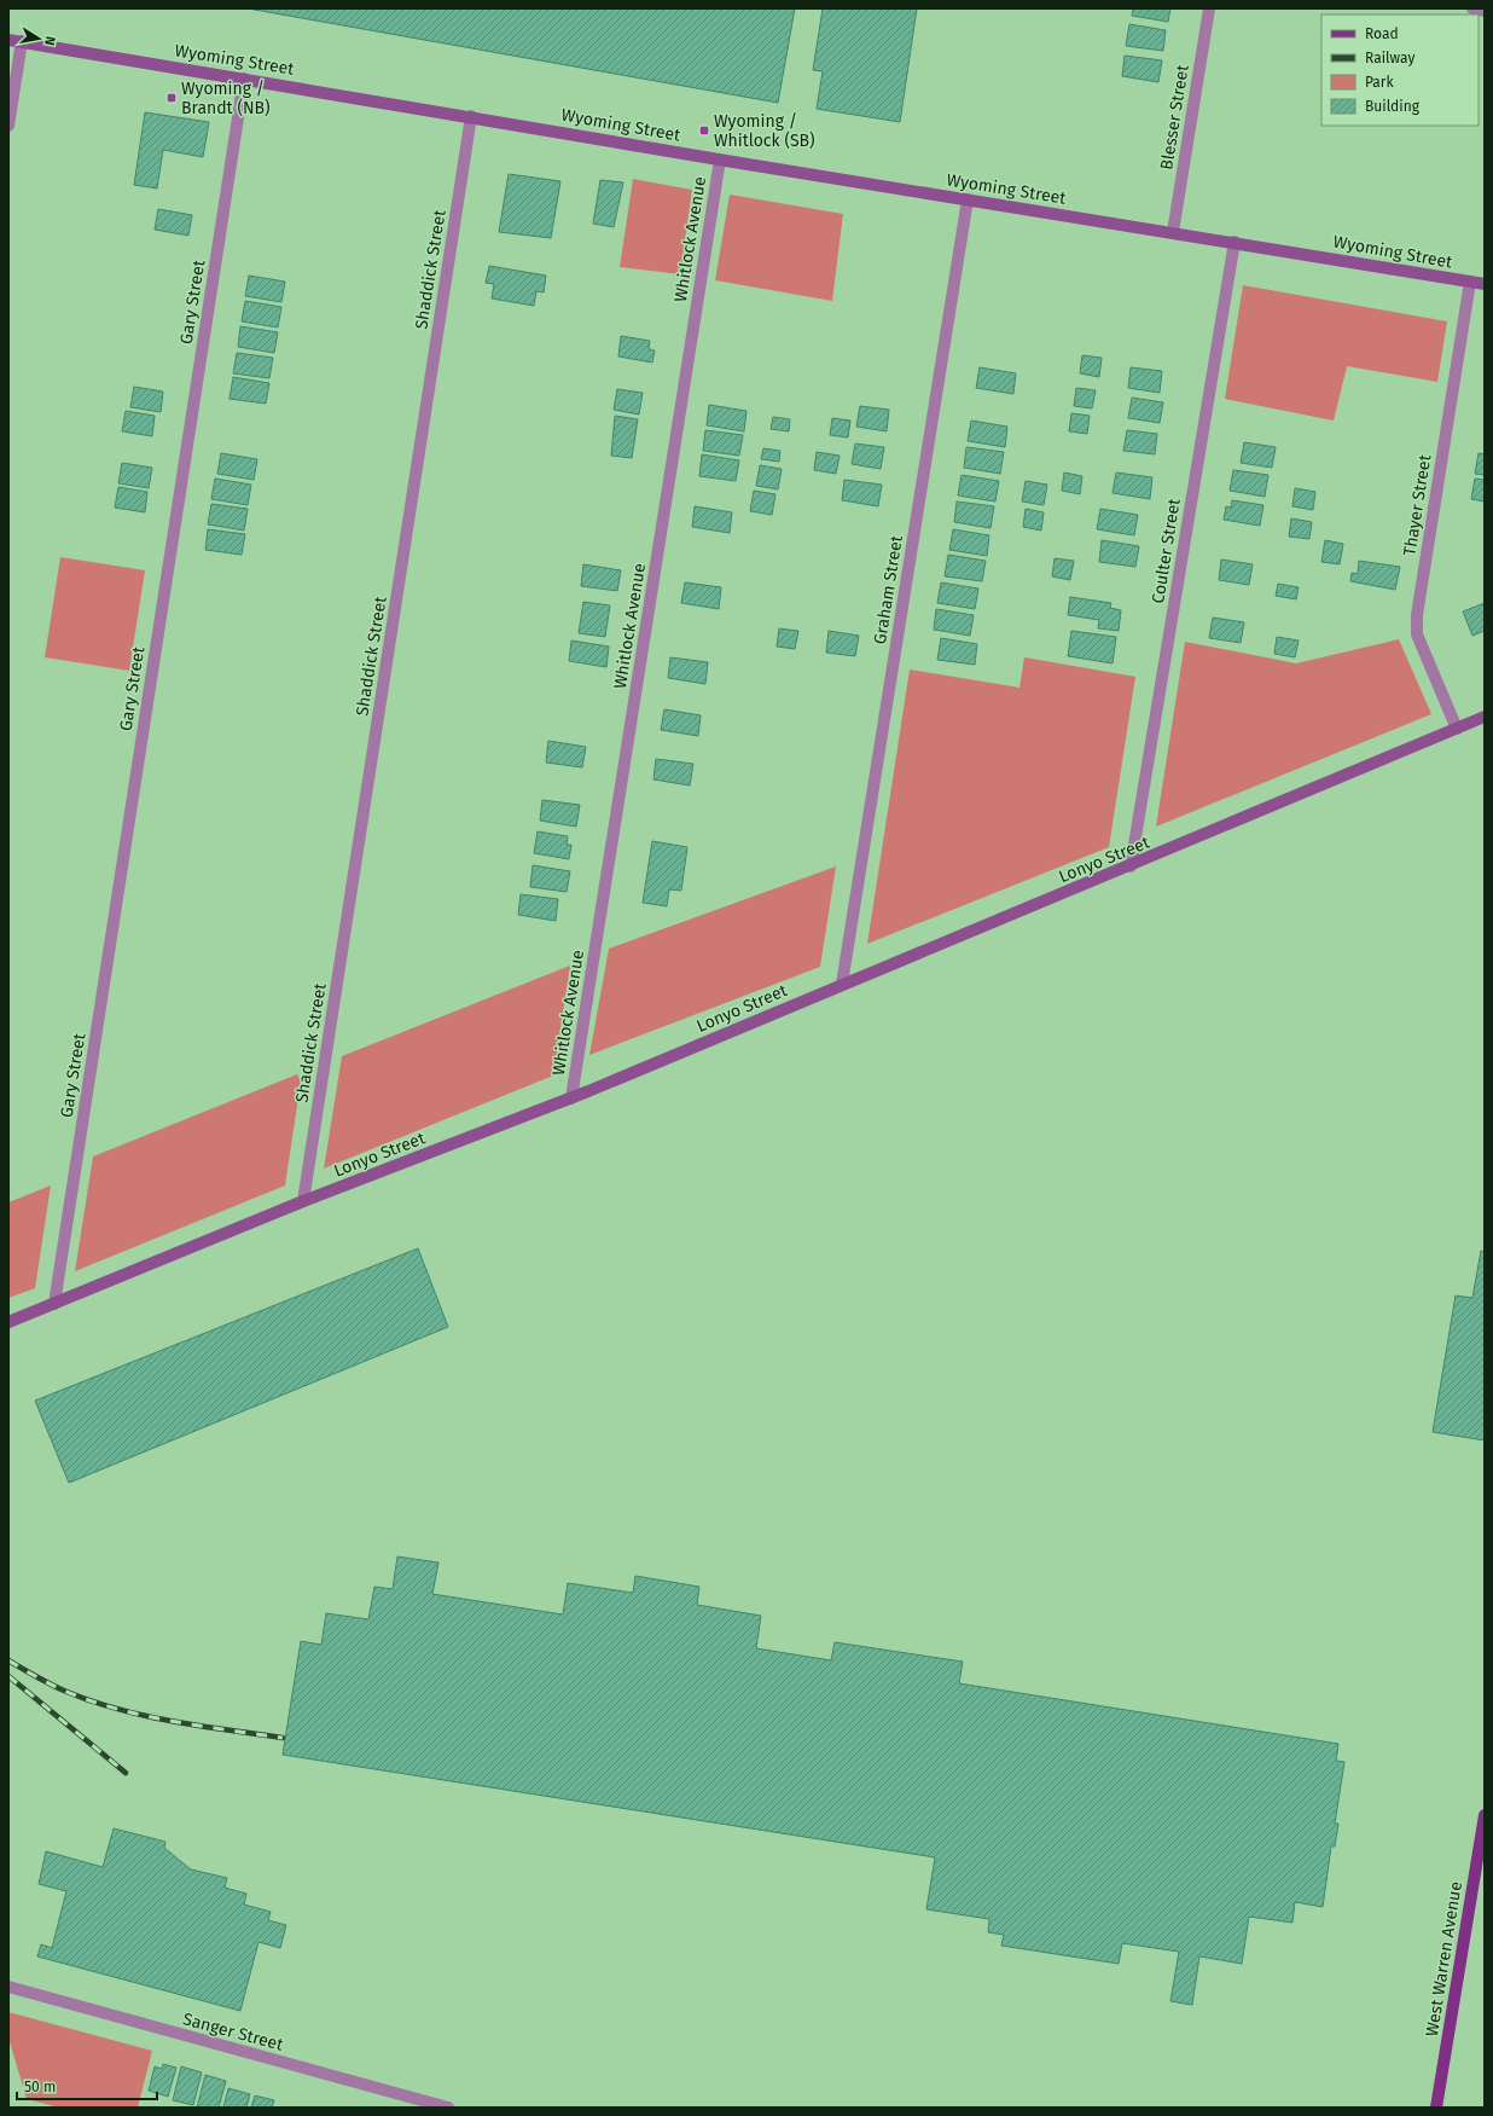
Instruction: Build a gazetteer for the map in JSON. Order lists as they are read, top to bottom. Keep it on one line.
{"streets":{"main road":["West Warren Avenue"],"street":["Wyoming Street","Blesser Street","Whitlock Avenue","Shaddick Street","Gary Street","Thayer Street","Coulter Street","Graham Street","Lonyo Street","Sanger Street"]},"crossings":[["Wyoming Street","Blesser Street"],["Wyoming Street","Whitlock Avenue"],["Wyoming Street","Shaddick Street"],["Wyoming Street","Gary Street"],["Wyoming Street","Thayer Street"],["Wyoming Street","Coulter Street"],["Wyoming Street","Graham Street"],["Whitlock Avenue","Lonyo Street"],["Shaddick Street","Lonyo Street"],["Gary Street","Lonyo Street"],["Thayer Street","Lonyo Street"],["Coulter Street","Lonyo Street"],["Graham Street","Lonyo Street"]],"places":{"transit":["Wyoming / Brandt (NB)","Wyoming / Whitlock (SB)"]},"legend":["Road","Railway","Park","Building"],"scale_bar":"50 m","north":"right"}
